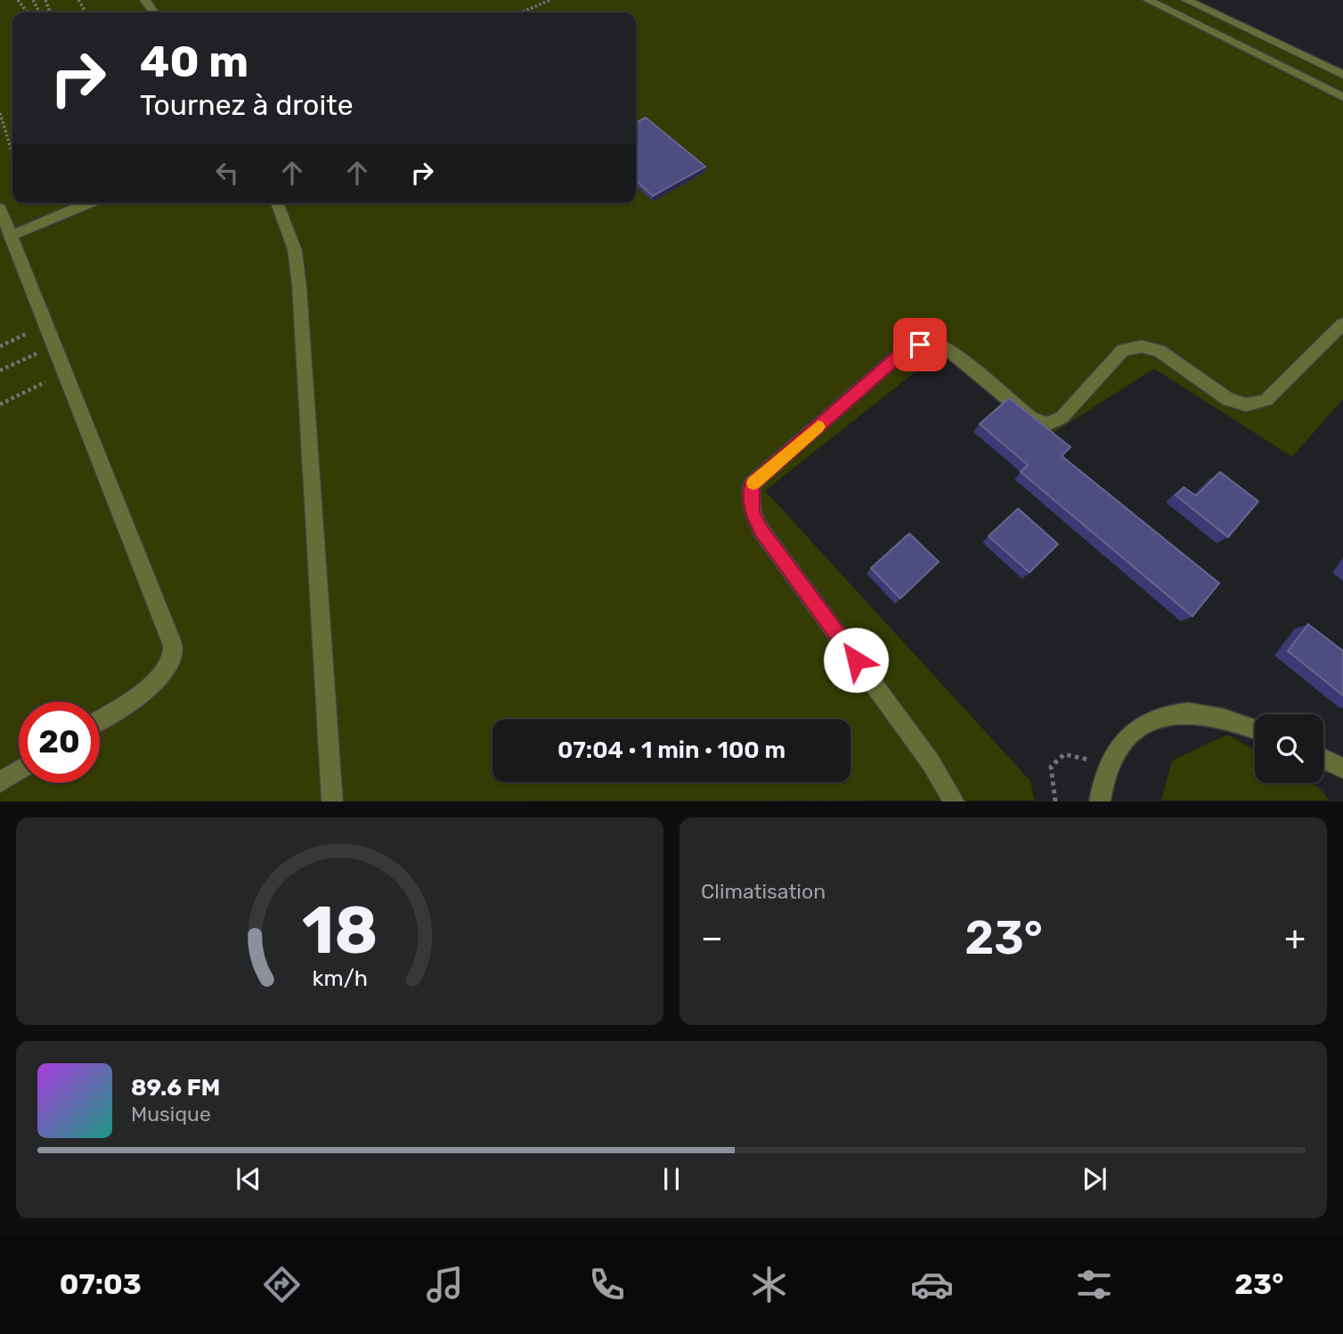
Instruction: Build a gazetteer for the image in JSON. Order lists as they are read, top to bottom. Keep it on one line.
{"page":{"turn":["40 m","Tournez à droite"],"limit":"20","trip":"07:04 · 1 min · 100 m","tile":"Climatisation","heat":["−","23°","+"],"song":["89.6 FM","Musique"],"tabs":["07:03","23°"],"gauge":["18","km/h"]}}
